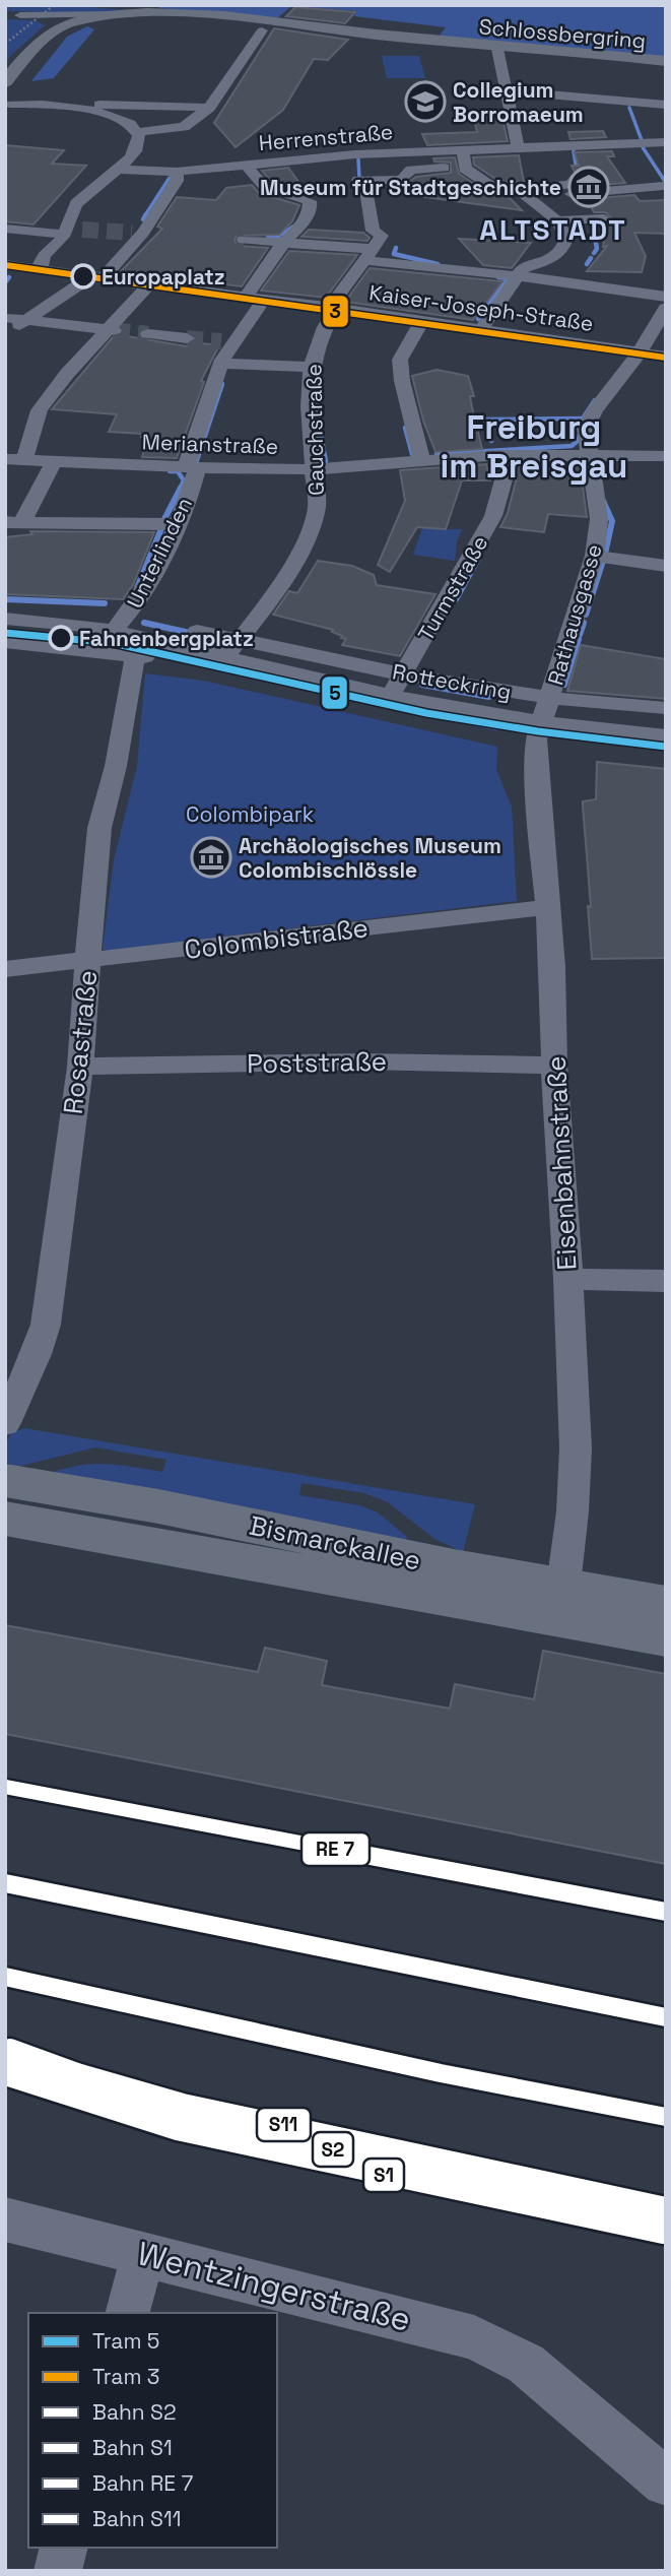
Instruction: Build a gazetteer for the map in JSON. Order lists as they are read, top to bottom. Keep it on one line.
{"streets":{"main road":["Schlossbergring","Bismarckallee"],"street":["Herrenstraße","Kaiser-Joseph-Straße","Gauchstraße","Merianstraße","Unterlinden","Turmstraße","Rathausgasse","Rotteckring","Colombistraße","Rosastraße","Poststraße","Eisenbahnstraße","Wentzingerstraße"]},"crossings":[["Kaiser-Joseph-Straße","Gauchstraße"],["Kaiser-Joseph-Straße","Unterlinden"],["Kaiser-Joseph-Straße","Rathausgasse"],["Gauchstraße","Merianstraße"],["Gauchstraße","Rotteckring"],["Merianstraße","Unterlinden"],["Merianstraße","Turmstraße"],["Merianstraße","Rathausgasse"],["Unterlinden","Rotteckring"],["Turmstraße","Rotteckring"],["Rathausgasse","Rotteckring"],["Rathausgasse","Eisenbahnstraße"],["Rotteckring","Rosastraße"],["Rotteckring","Eisenbahnstraße"],["Colombistraße","Rosastraße"],["Colombistraße","Eisenbahnstraße"],["Rosastraße","Poststraße"],["Poststraße","Eisenbahnstraße"],["Eisenbahnstraße","Bismarckallee"]],"districts":["ALTSTADT","Freiburg im Breisgau"],"parks":["Colombipark"],"places":{"school or university":["Collegium Borromaeum"],"museum":["Museum für Stadtgeschichte","Archäologisches Museum Colombischlössle"],"other":["Europaplatz","Fahnenbergplatz"]},"lines":["tram line 3","tram line 5","rail line S11","rail line S2","rail line S1"],"legend":["Tram 5","Tram 3","Bahn S2","Bahn S1","Bahn RE 7","Bahn S11"]}
